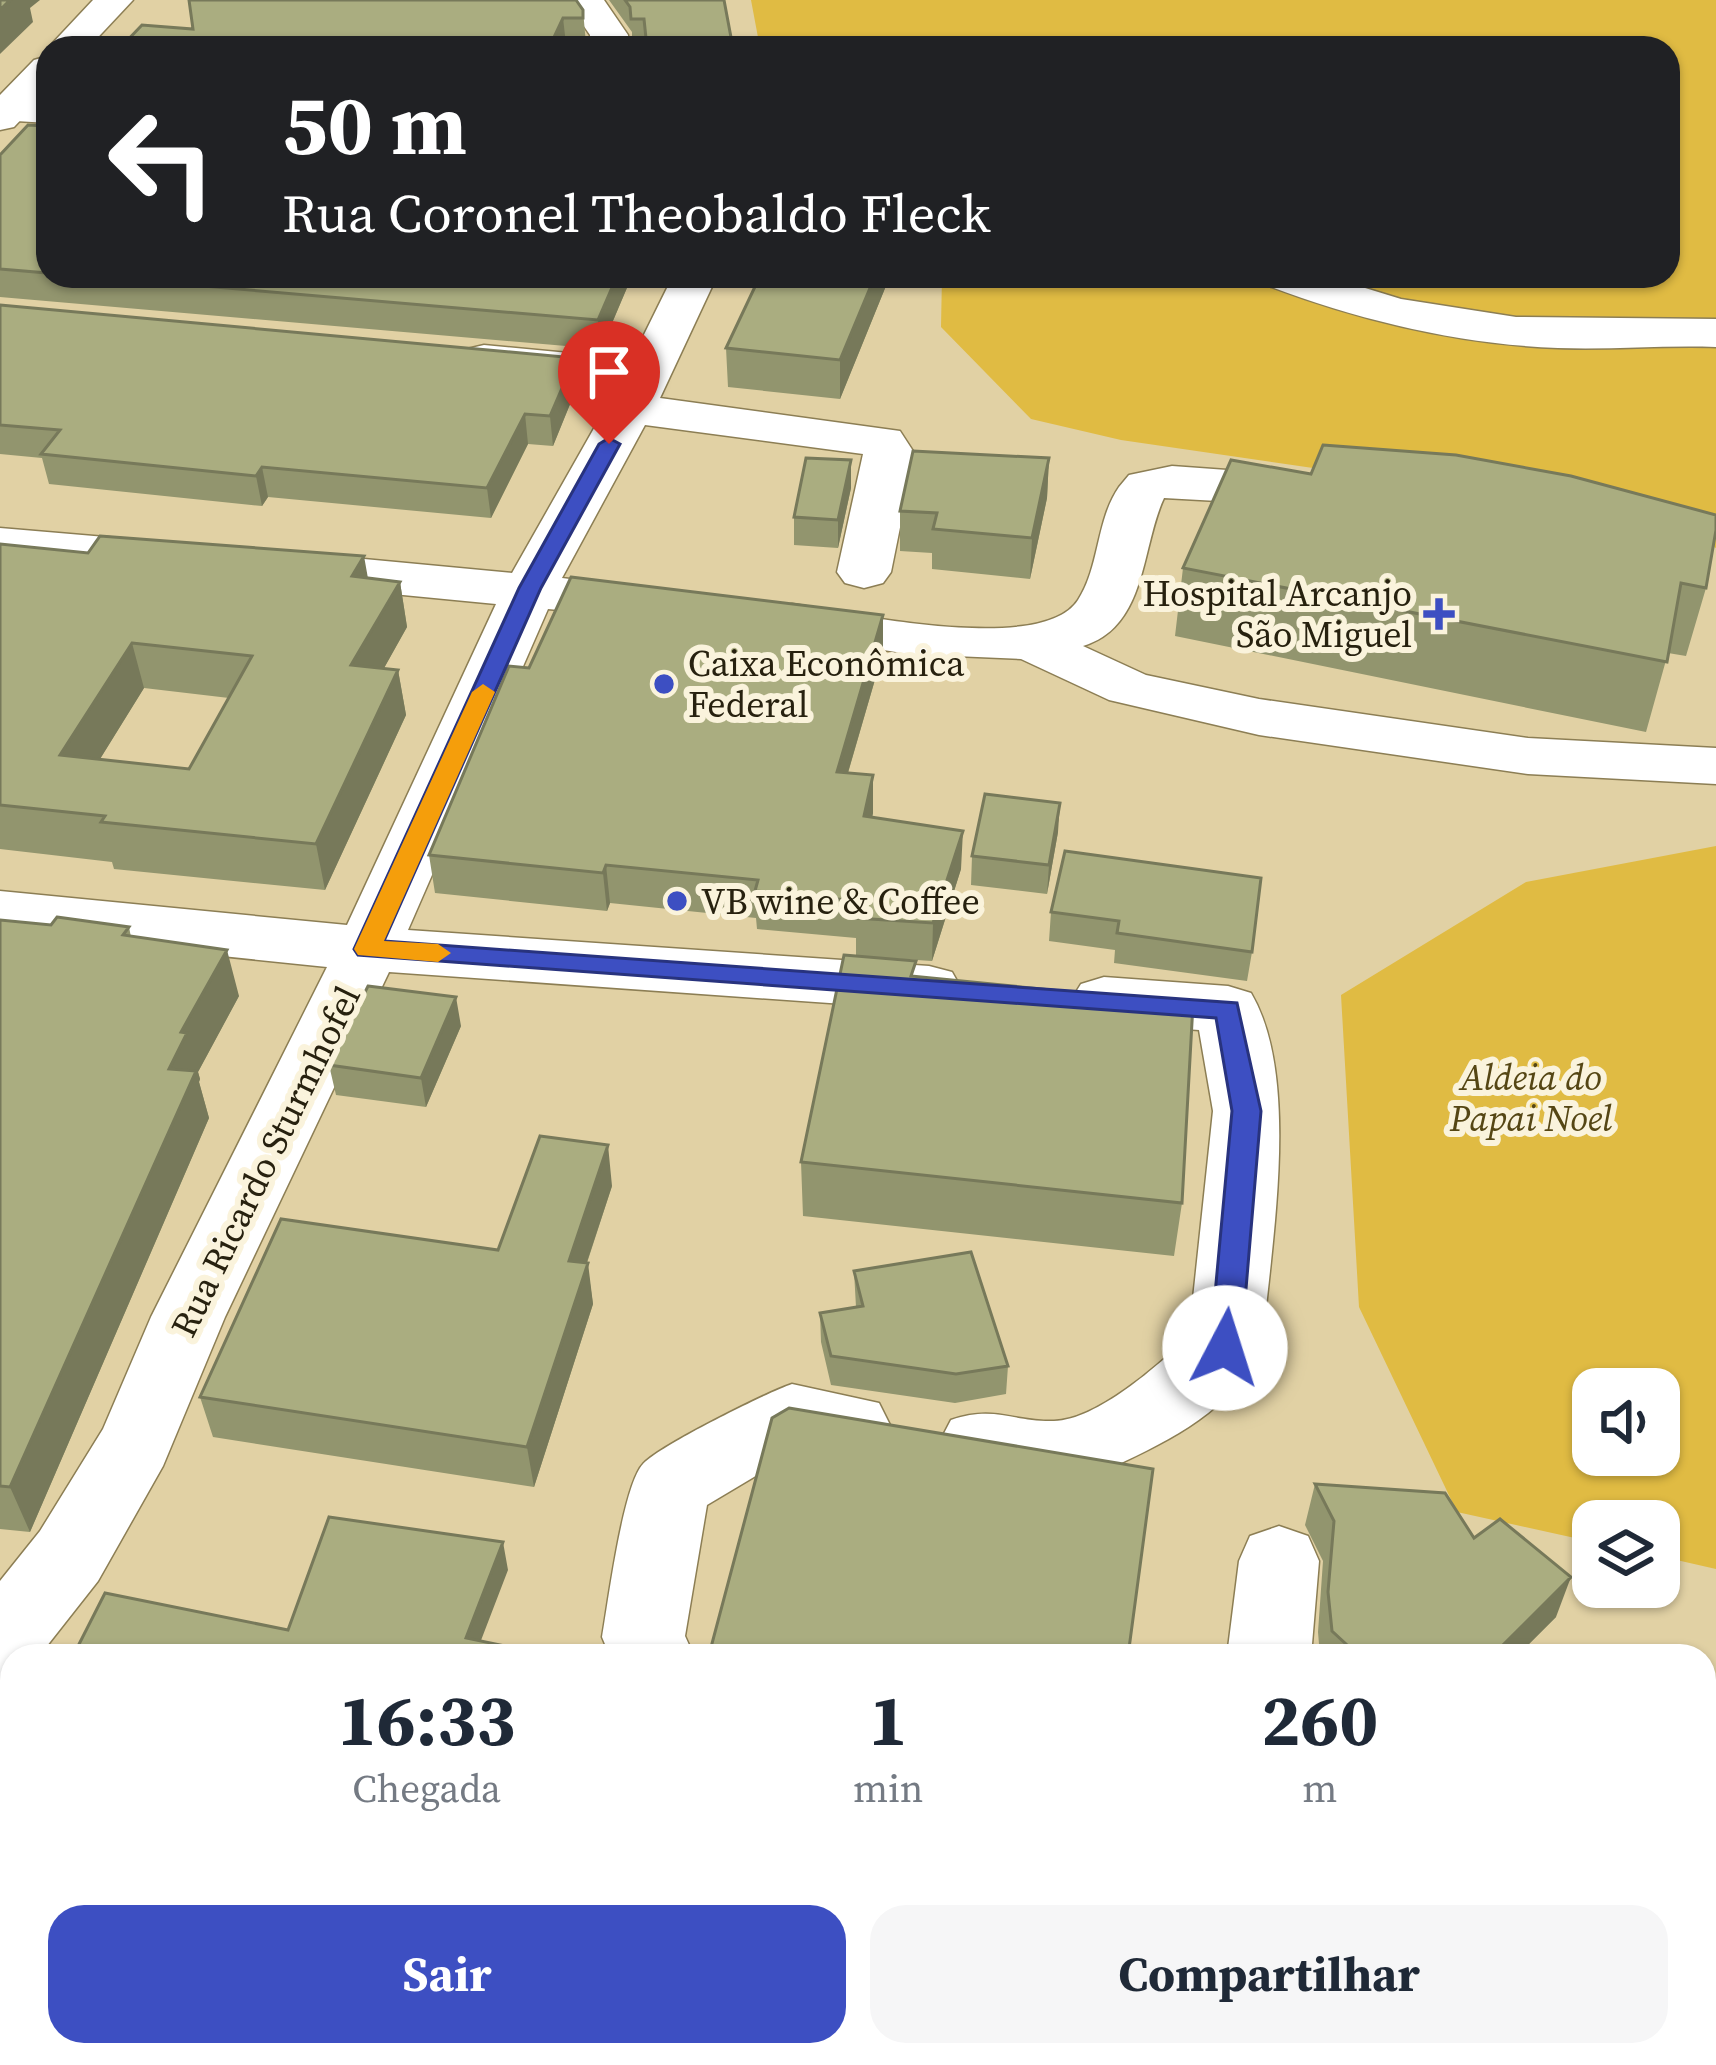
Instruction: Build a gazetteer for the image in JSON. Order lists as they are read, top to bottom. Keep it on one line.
{"streets":{"street":["Rua Ricardo Sturmhofel"]},"parks":["Aldeia do Papai Noel"],"places":{"health":["Hospital Arcanjo São Miguel"],"other":["Caixa Econômica Federal","VB wine & Coffee"]},"page":{"turn":["50 m","Rua Coronel Theobaldo Fleck"],"eta":["16:33","Chegada","1","min","260","m"],"buttons":["Sair","Compartilhar"]}}
